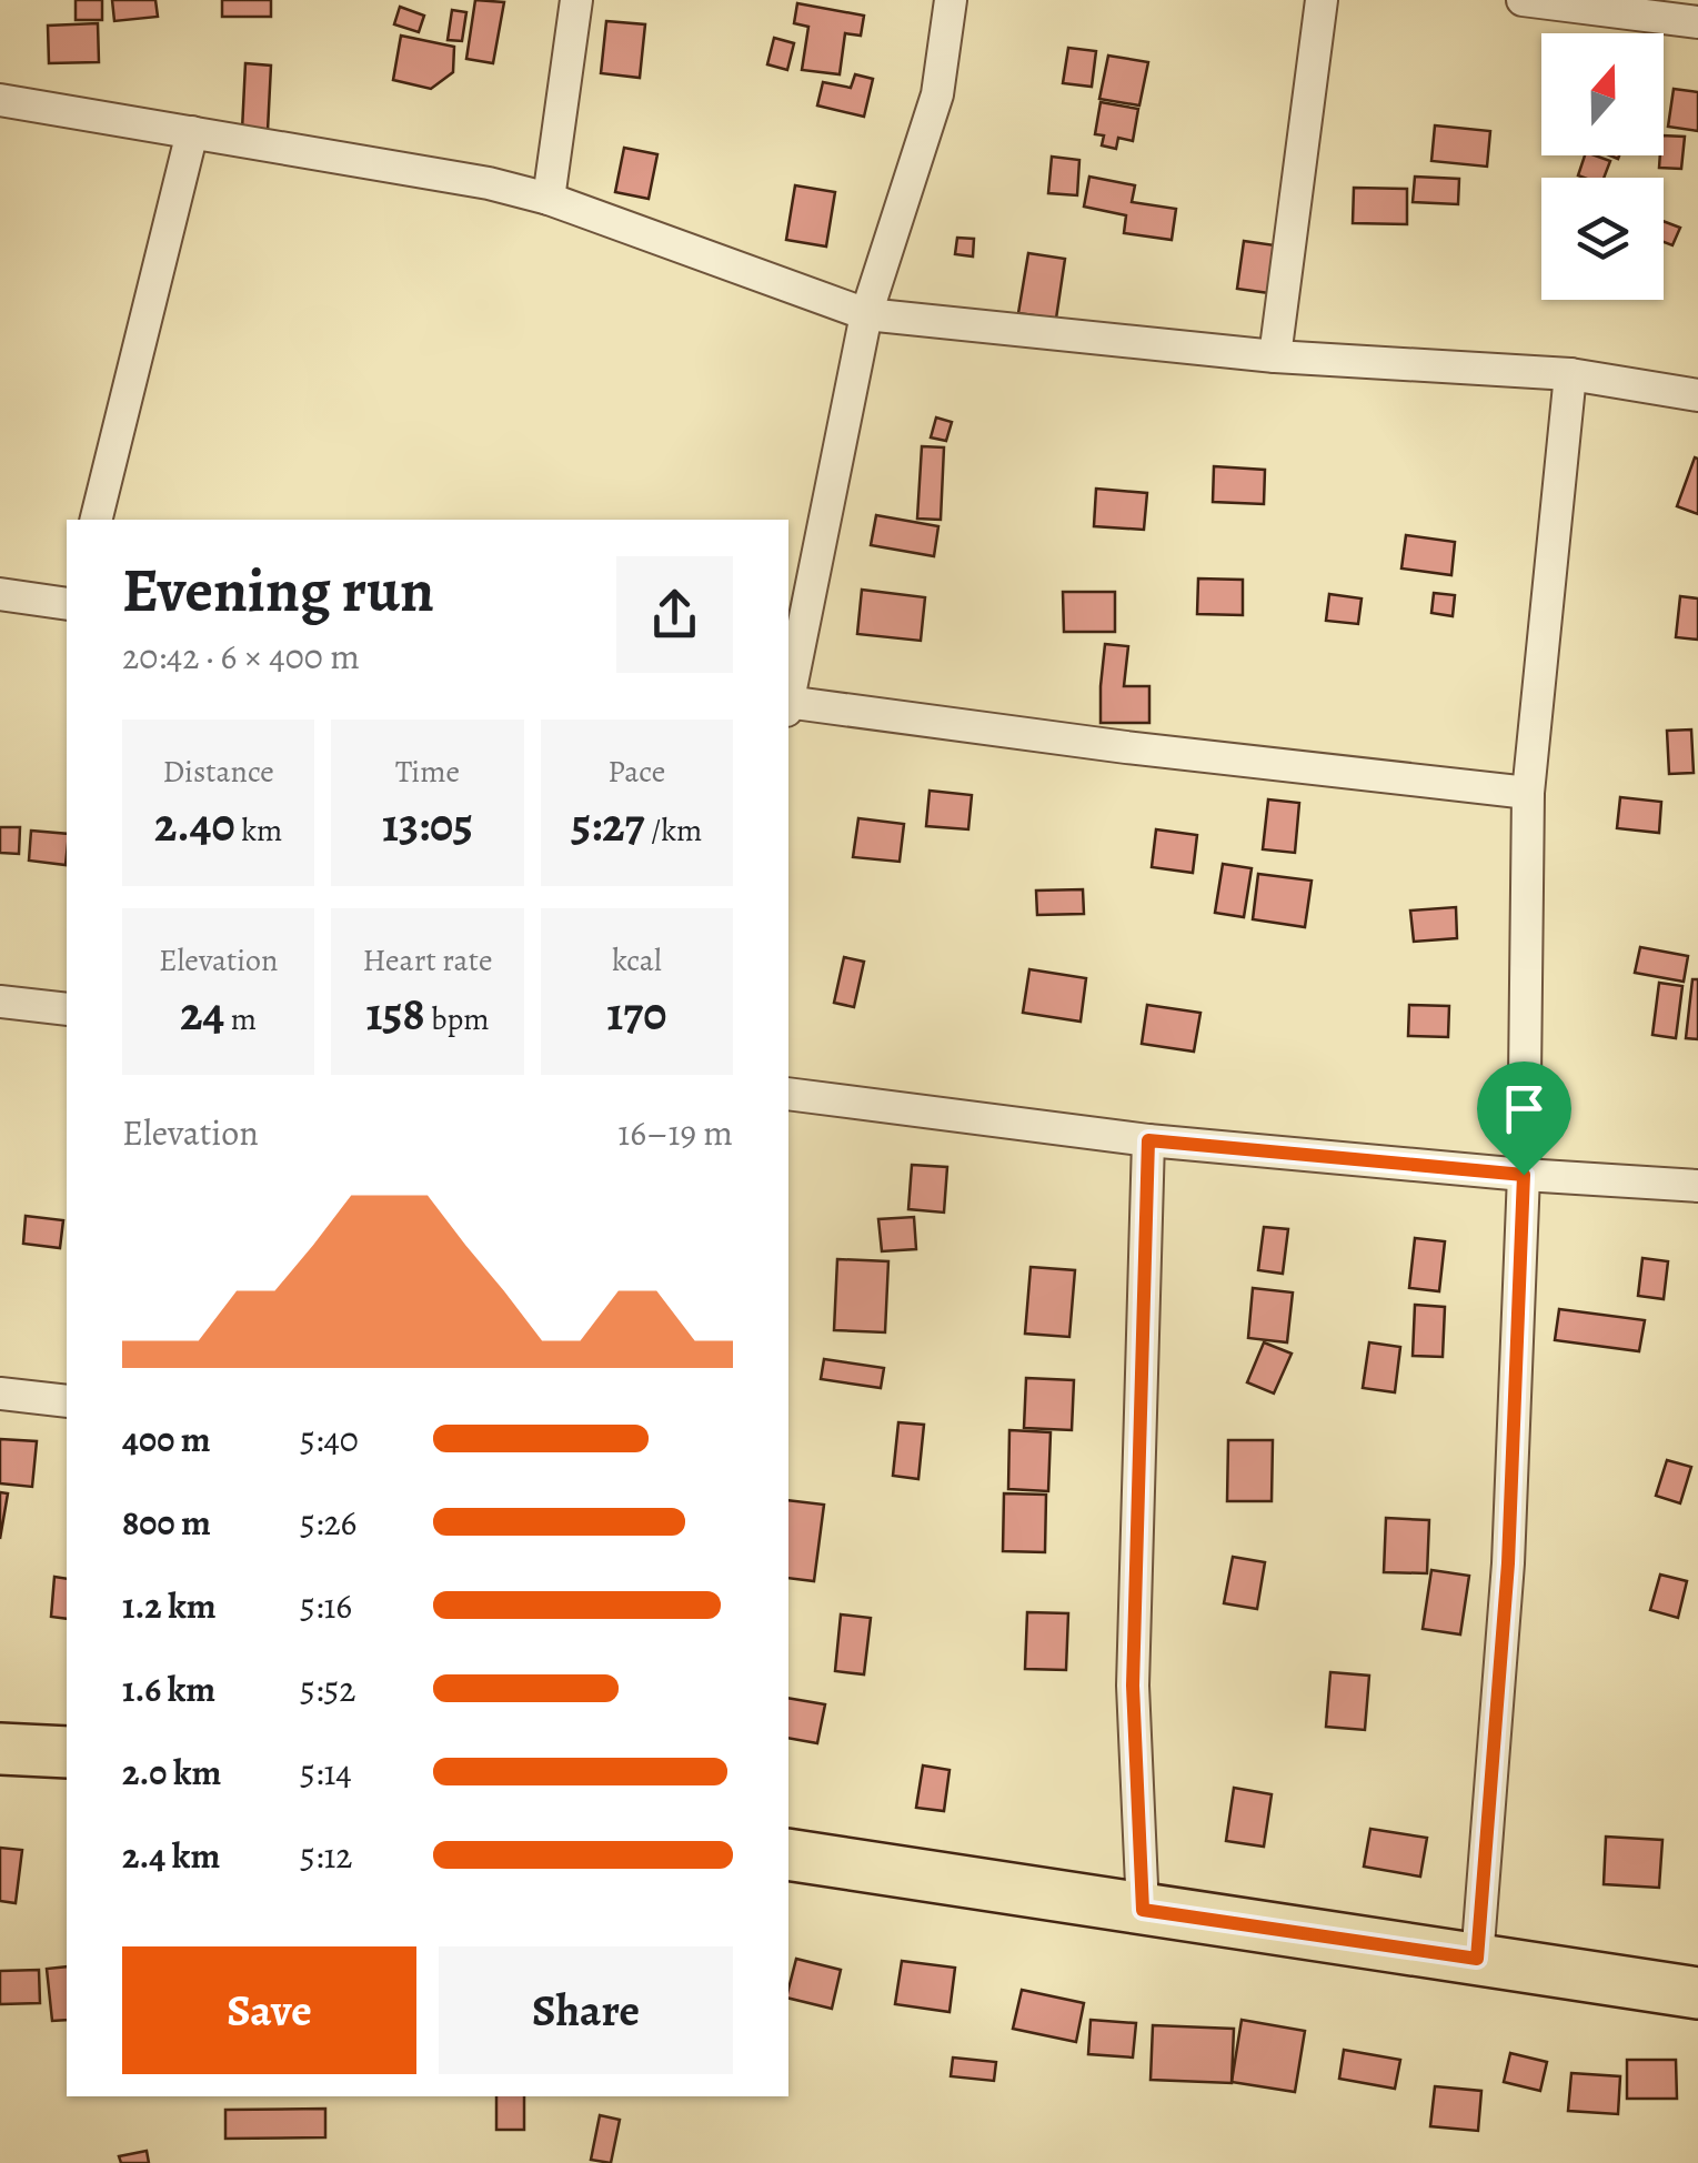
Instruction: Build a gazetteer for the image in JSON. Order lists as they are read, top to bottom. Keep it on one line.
{"north":"top","page":{"heading":["Evening run","20:42 · 6 × 400 m"],"stats":[["Distance","2.40 km"],["Time","13:05"],["Pace","5:27 /km"],["Elevation","24 m"],["Heart rate","158 bpm"],["kcal","170"]],"chart":["Elevation","16–19 m"],"list":[{"name":"400 m","note":"5:40"},{"name":"800 m","note":"5:26"},{"name":"1.2 km","note":"5:16"},{"name":"1.6 km","note":"5:52"},{"name":"2.0 km","note":"5:14"},{"name":"2.4 km","note":"5:12"}],"buttons":["Save","Share"]}}
